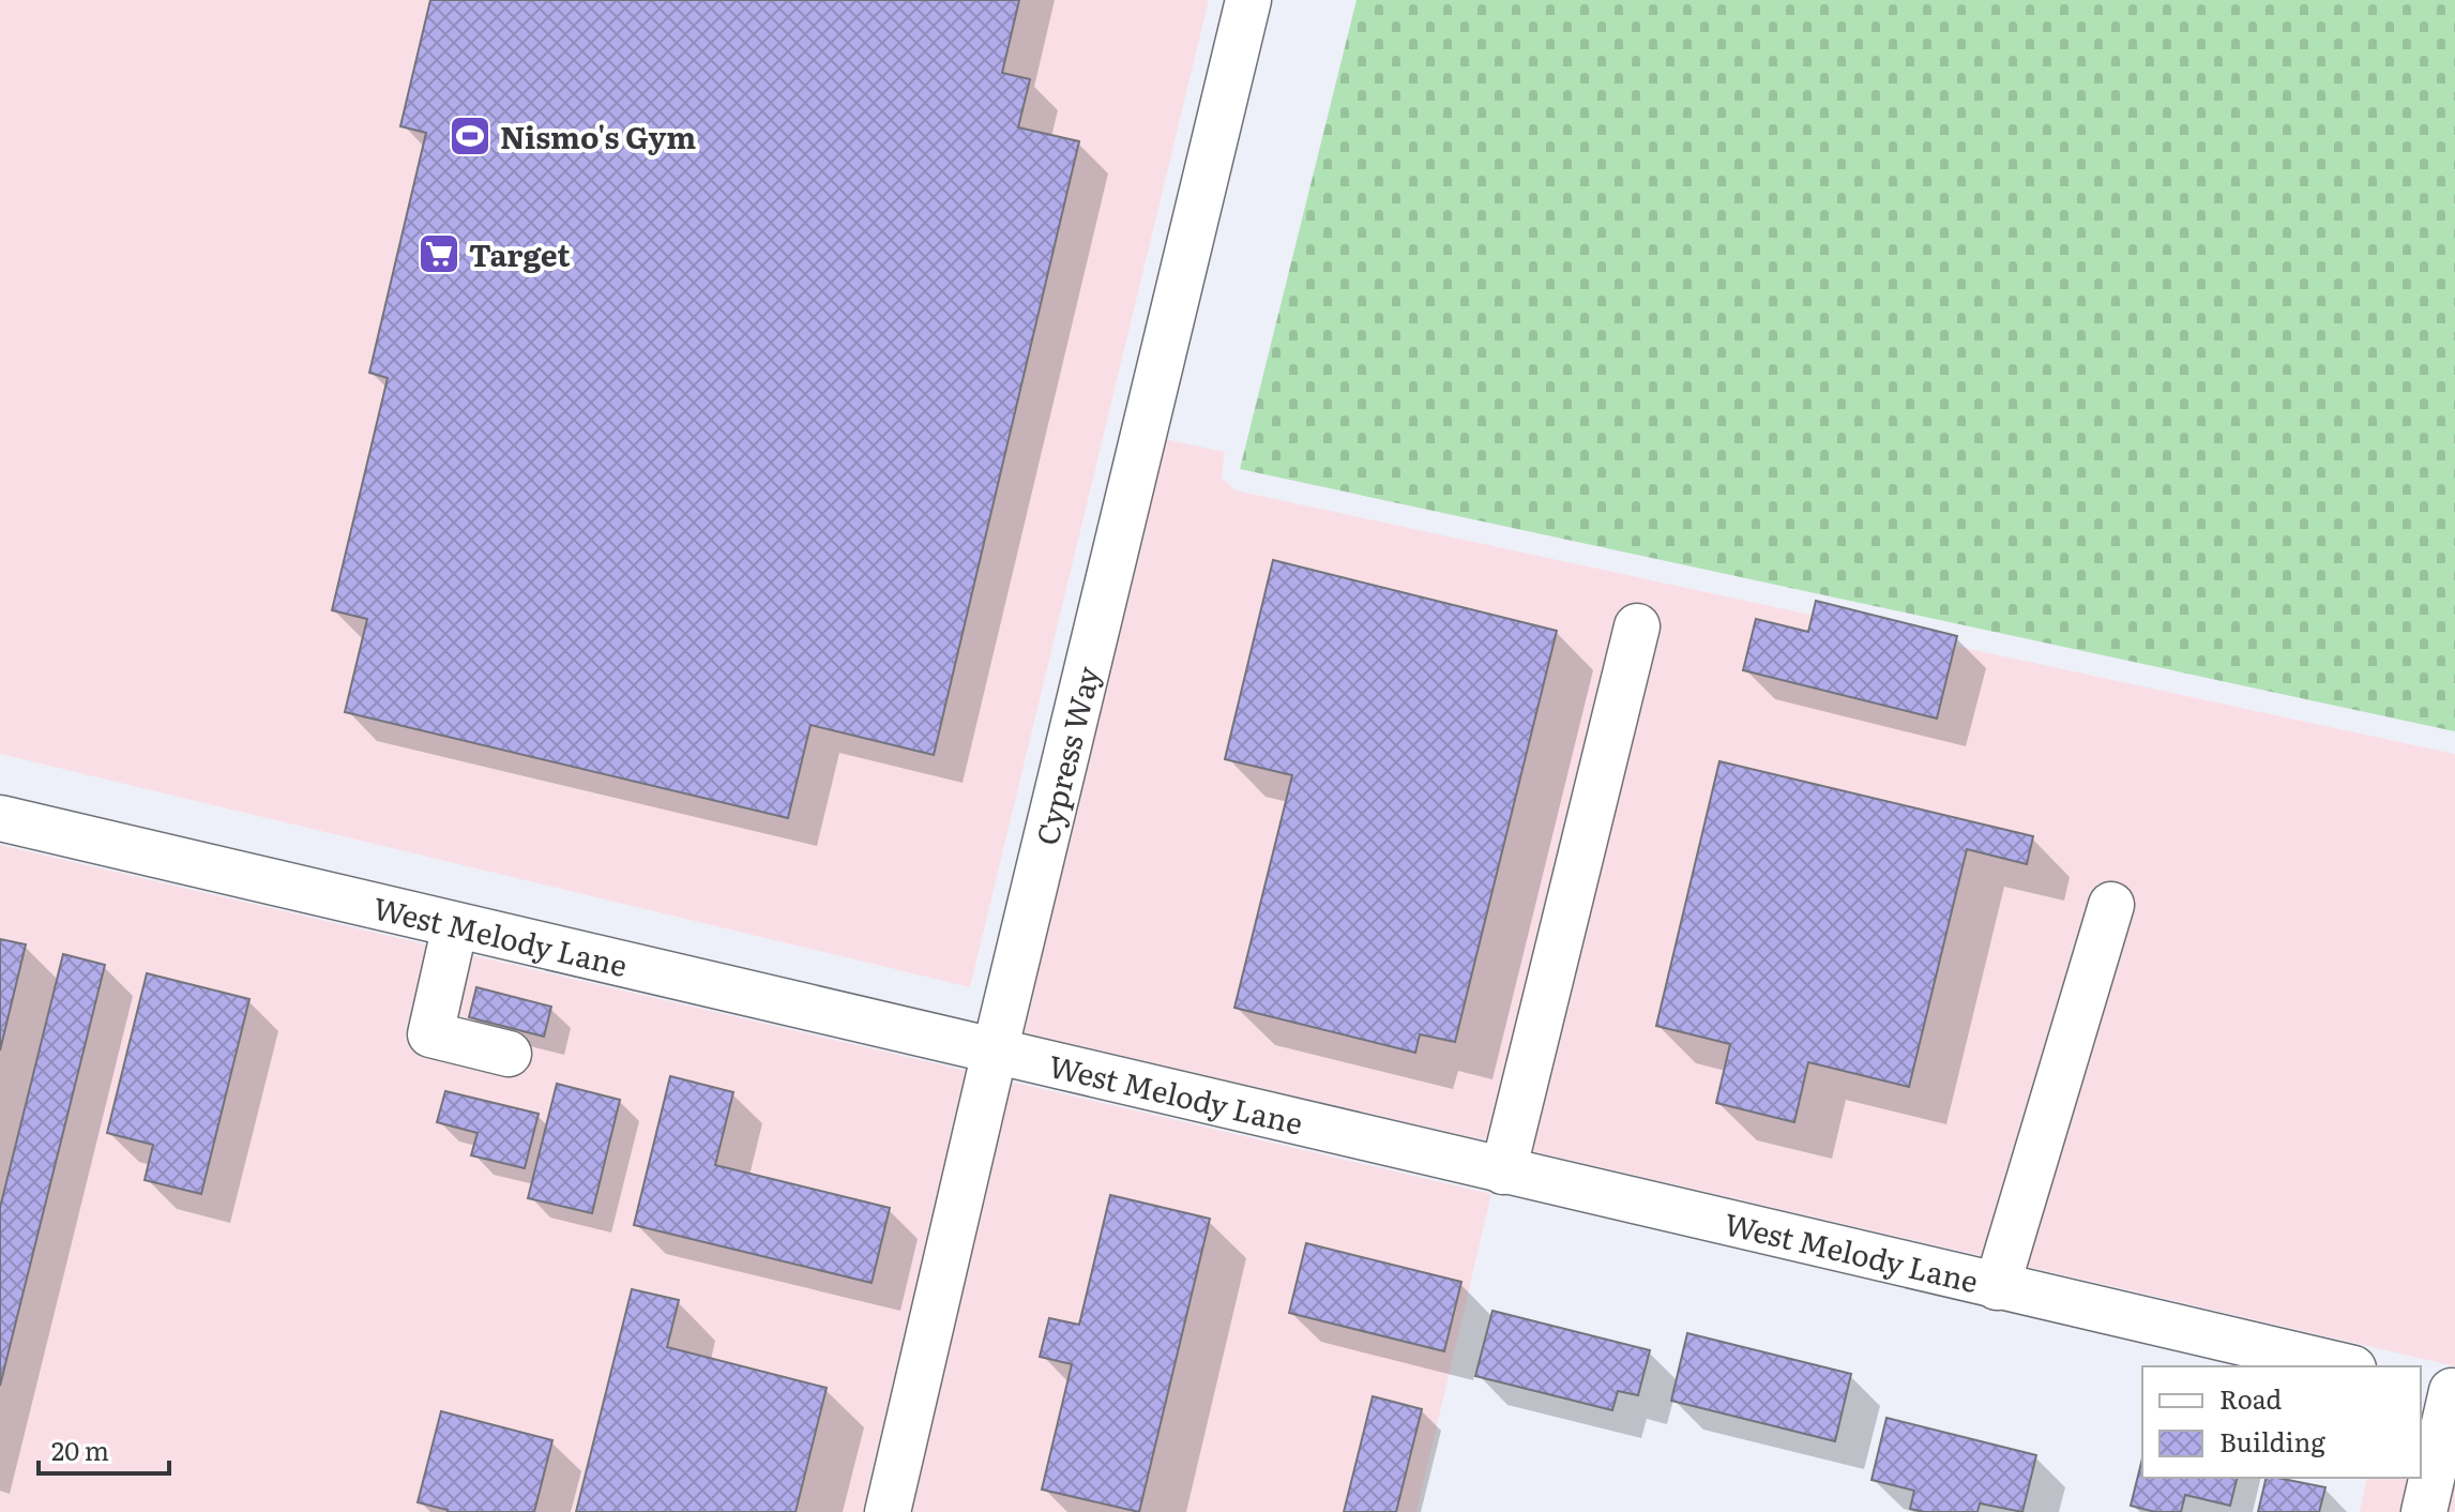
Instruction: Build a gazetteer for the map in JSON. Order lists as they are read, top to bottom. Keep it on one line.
{"streets":{"street":["Cypress Way","West Melody Lane"]},"crossings":[["Cypress Way","West Melody Lane"]],"places":{"sports":["Nismo's Gym"],"supermarket":["Target"]},"legend":["Road","Building"],"scale_bar":"20 m"}
